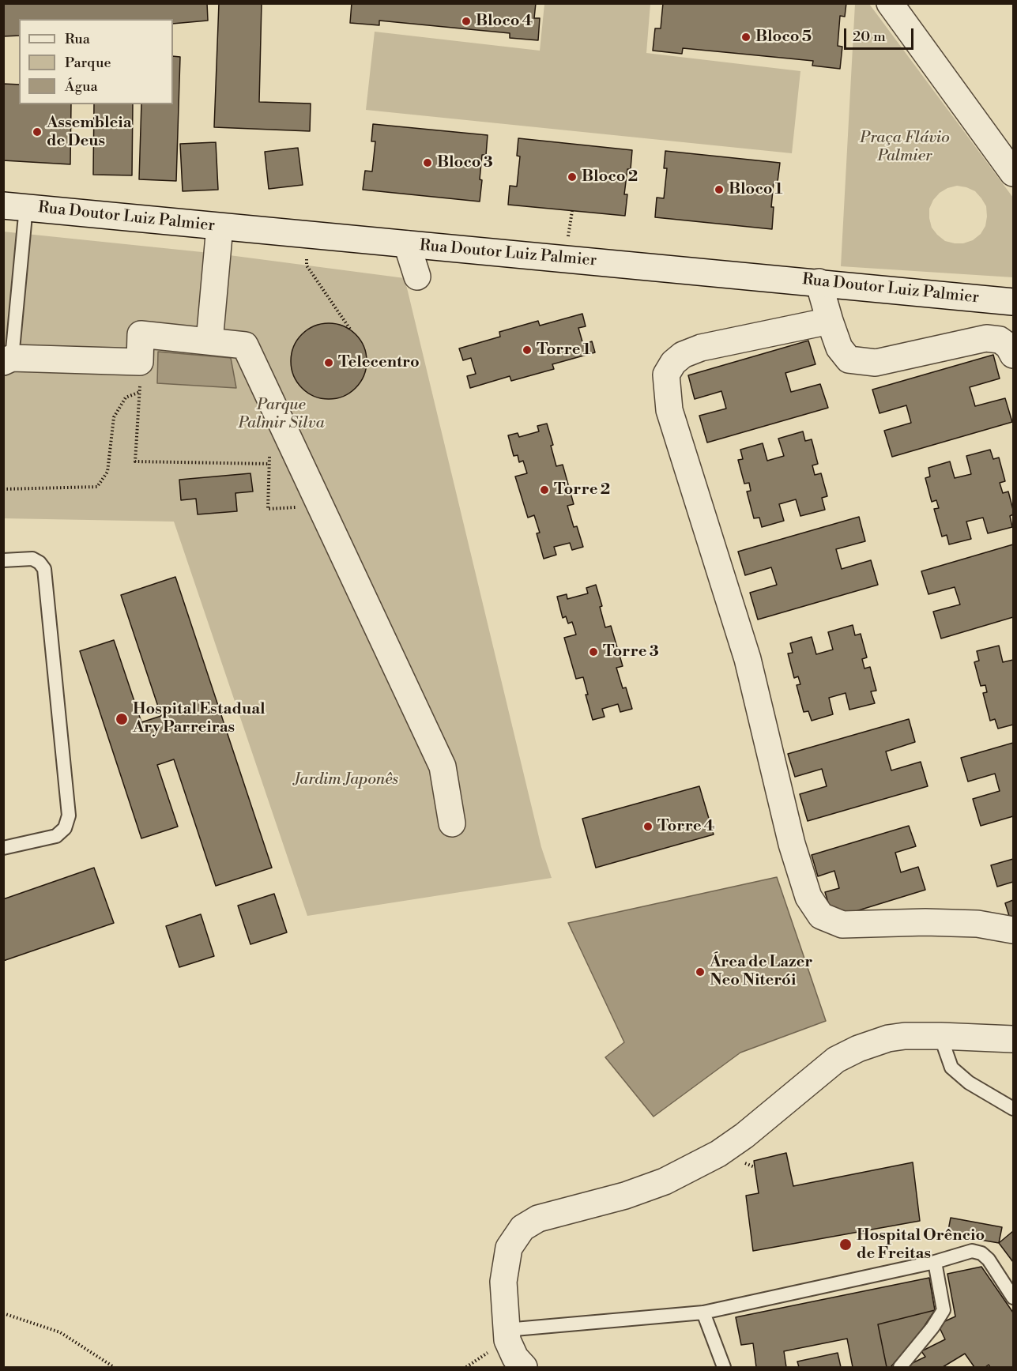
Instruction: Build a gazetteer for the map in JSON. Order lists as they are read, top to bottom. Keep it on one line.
{"streets":{"street":["Rua Doutor Luiz Palmier"]},"parks":["Praça Flávio Palmier","Parque Palmir Silva","Jardim Japonês"],"places":["Bloco 4","Bloco 5","Assembleia de Deus","Bloco 3","Bloco 2","Bloco 1","Torre 1","Telecentro","Torre 2","Torre 3","Hospital Estadual Ary Parreiras","Torre 4","Área de Lazer Neo Niterói","Hospital Orêncio de Freitas"],"legend":["Rua","Parque","Água"],"scale_bar":"20 m"}
